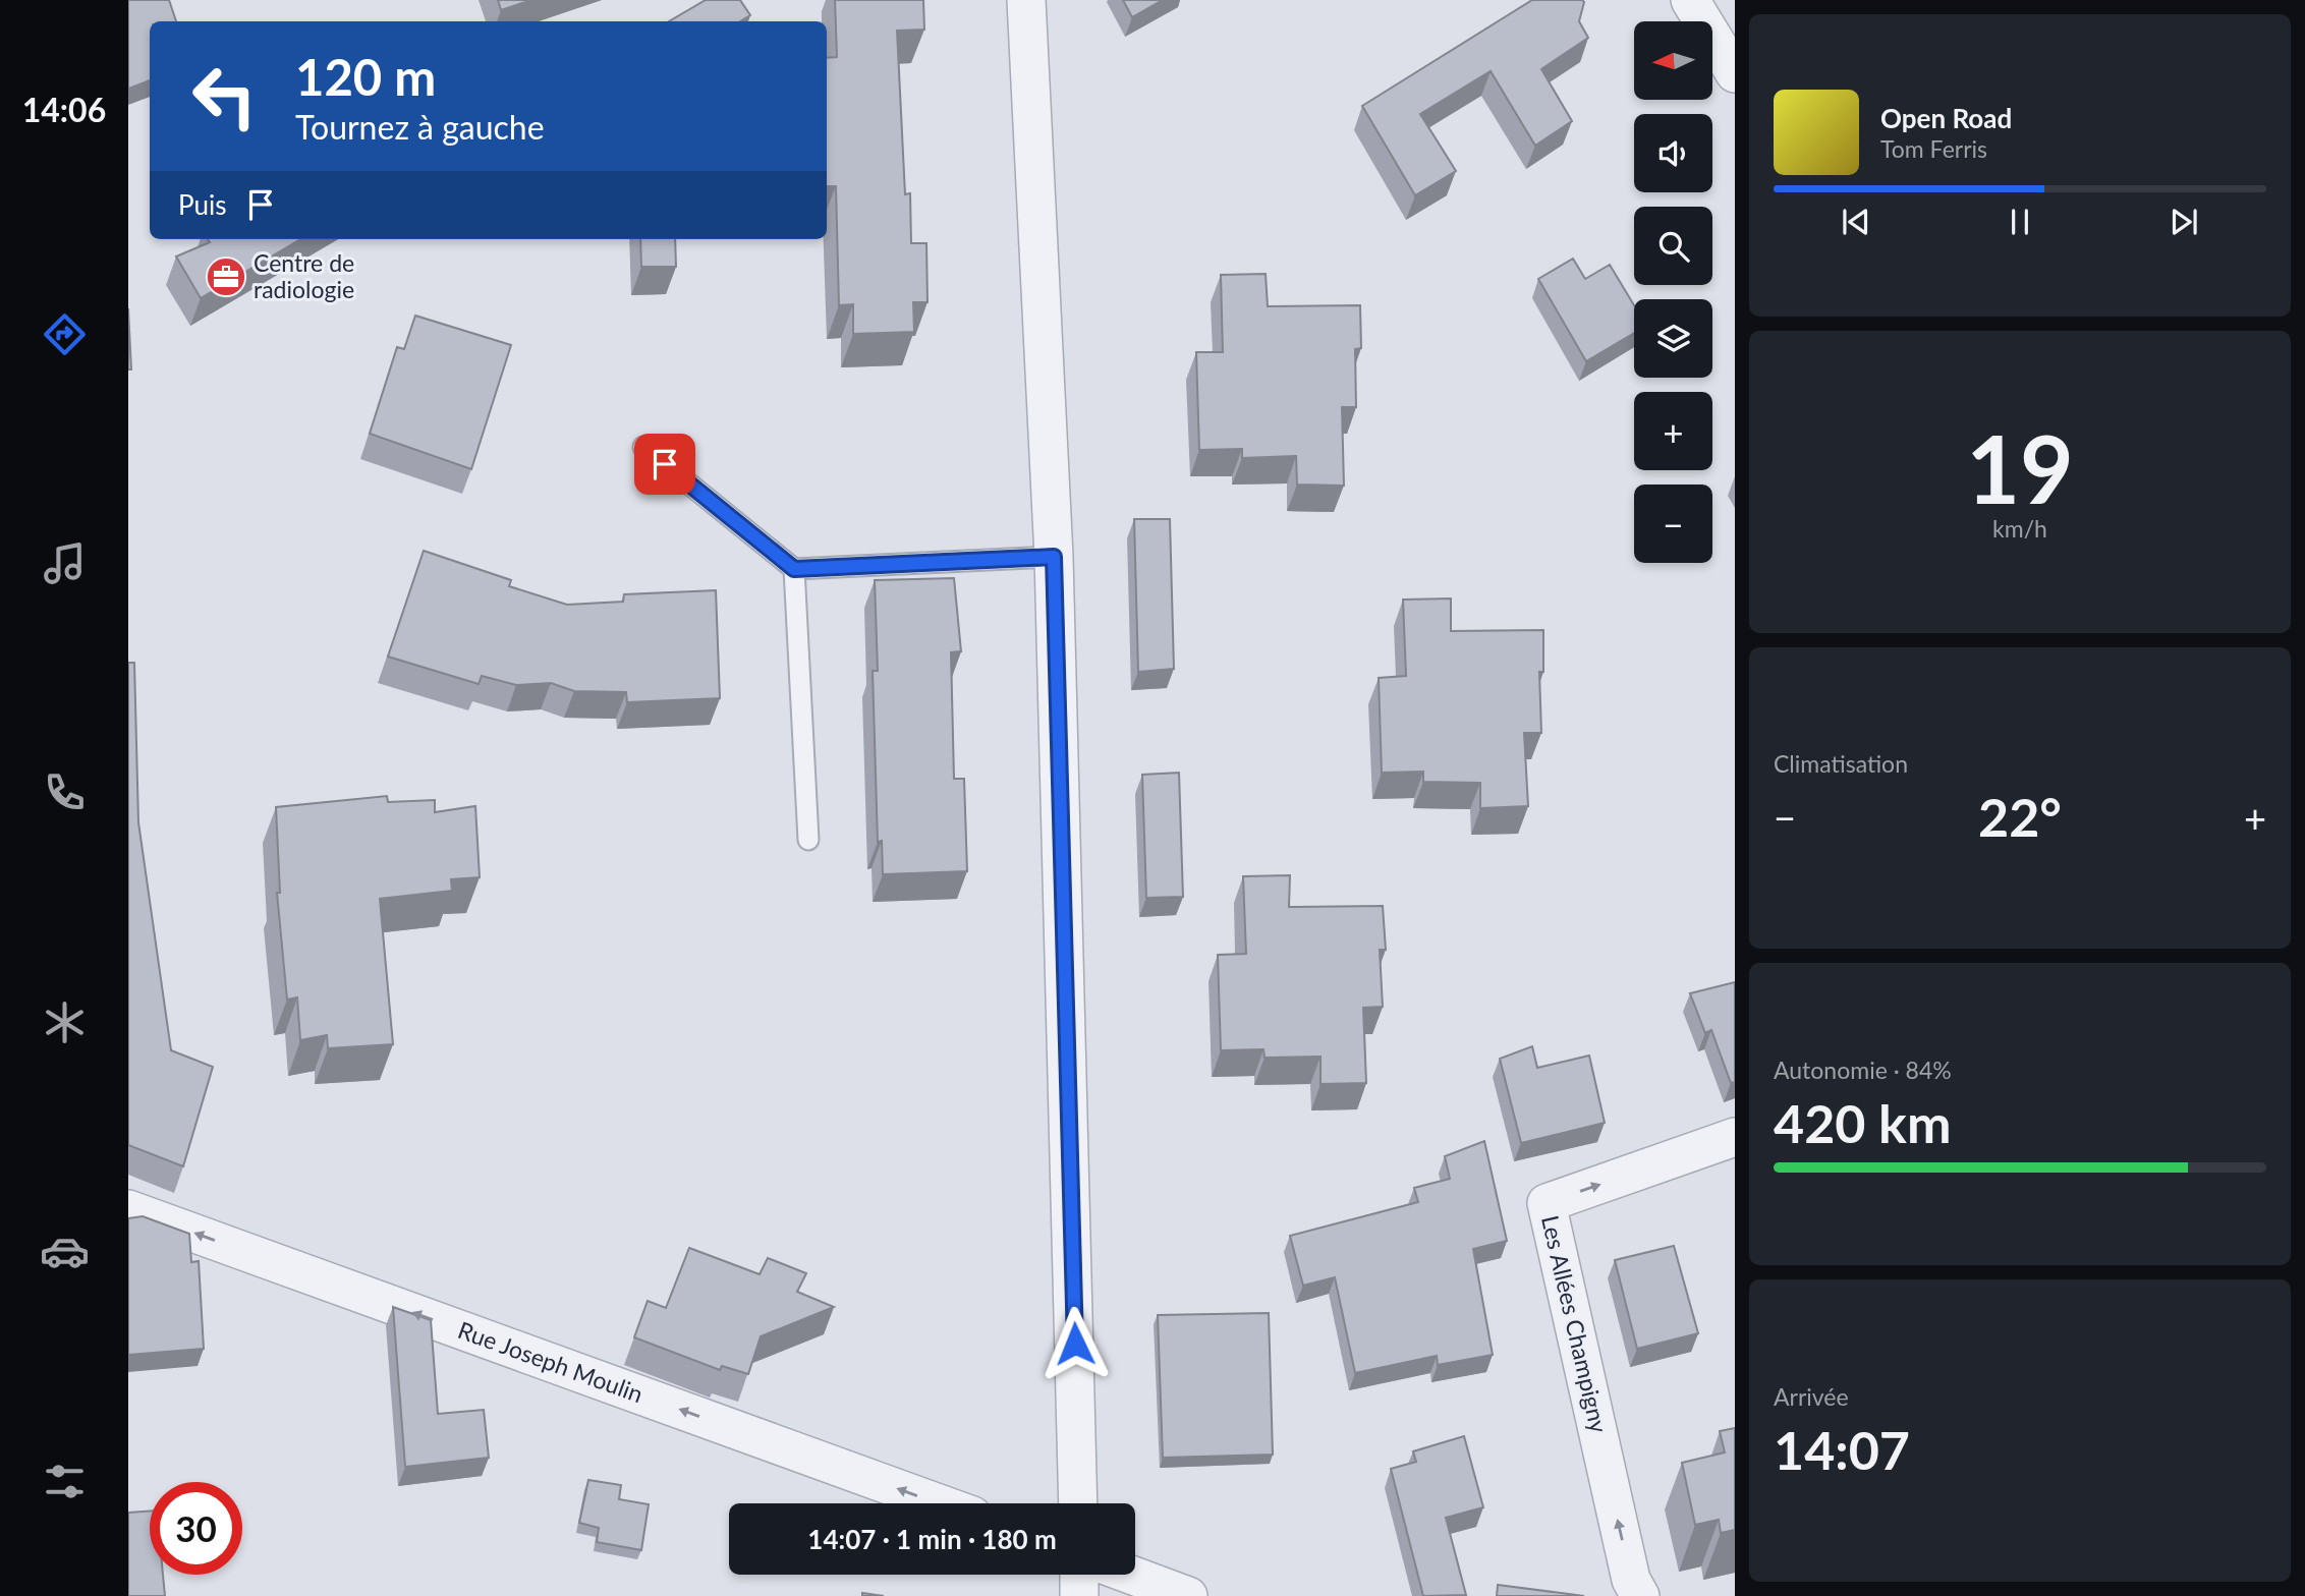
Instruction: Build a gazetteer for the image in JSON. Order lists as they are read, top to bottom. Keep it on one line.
{"streets":{"street":["Les Allées Champigny","Rue Joseph Moulin"]},"one_way":["Rue Joseph Moulin"],"places":{"office":["Centre de radiologie"]},"north":"left","page":{"tabs":"14:06","map_buttons":["+","−"],"turn":["120 m","Tournez à gauche"],"song":["Open Road","Tom Ferris"],"then":"Puis","tile":[["19","km/h"],"Climatisation",["Autonomie · 84%","420 km"],["Arrivée","14:07"]],"heat":["−","22°","+"],"limit":"30","trip":"14:07 · 1 min · 180 m"}}
